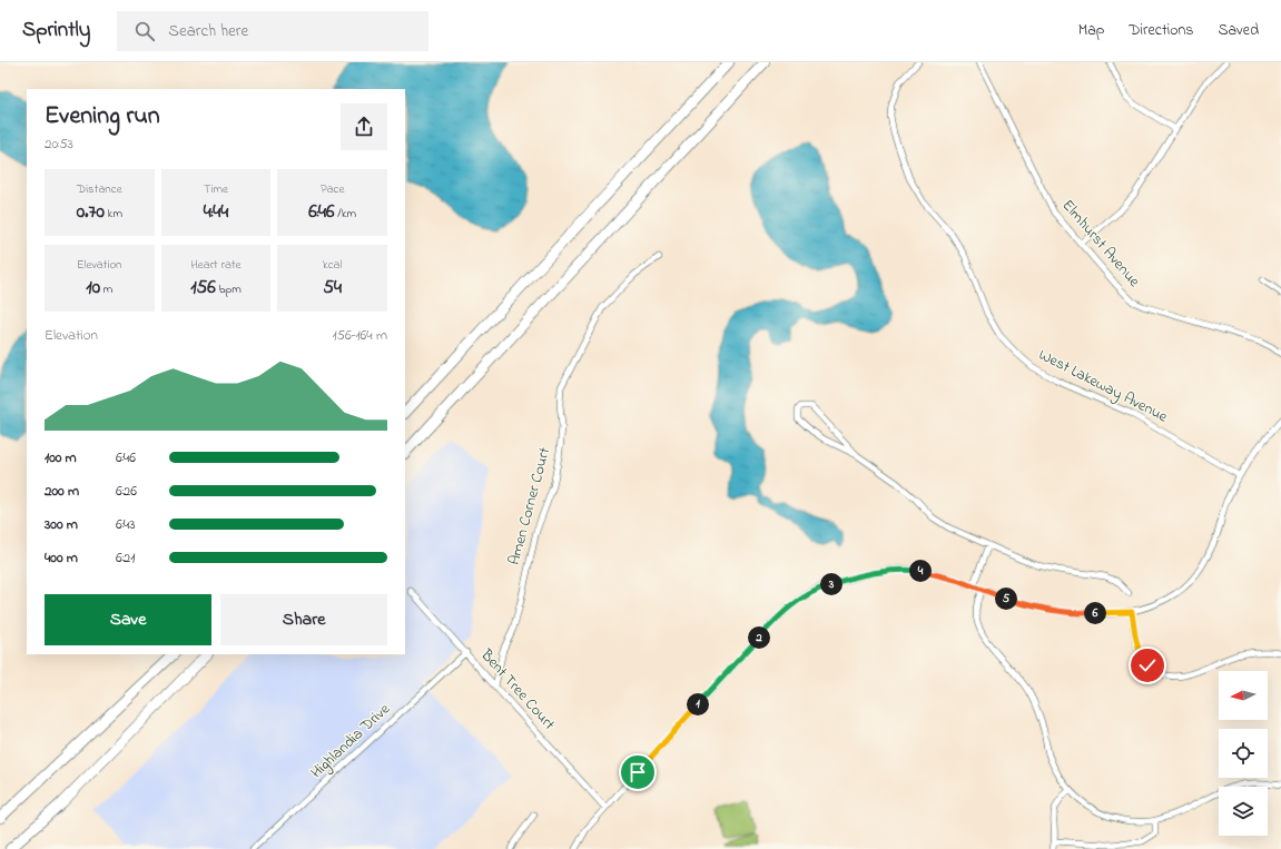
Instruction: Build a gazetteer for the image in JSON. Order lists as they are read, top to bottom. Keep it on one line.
{"streets":{"street":["Elmhurst Avenue","West Lakeway Avenue","Amen Corner Court","Bent Tree Court","Highlandia Drive"]},"crossings":[["Amen Corner Court","Bent Tree Court"],["Bent Tree Court","Highlandia Drive"]],"north":"left","page":{"header":"Sprintly","search":"Search here","nav":["Map","Directions","Saved"],"heading":["Evening run","20:53"],"stats":[["Distance","0.70 km"],["Time","4:44"],["Pace","6:46 /km"],["Elevation","10 m"],["Heart rate","156 bpm"],["kcal","54"]],"chart":["Elevation","156–164 m"],"list":[{"name":"100 m","note":"6:46"},{"name":"200 m","note":"6:26"},{"name":"300 m","note":"6:43"},{"name":"400 m","note":"6:21"}],"pins":["4","3","5","6","2","1"],"buttons":["Save","Share"]}}
